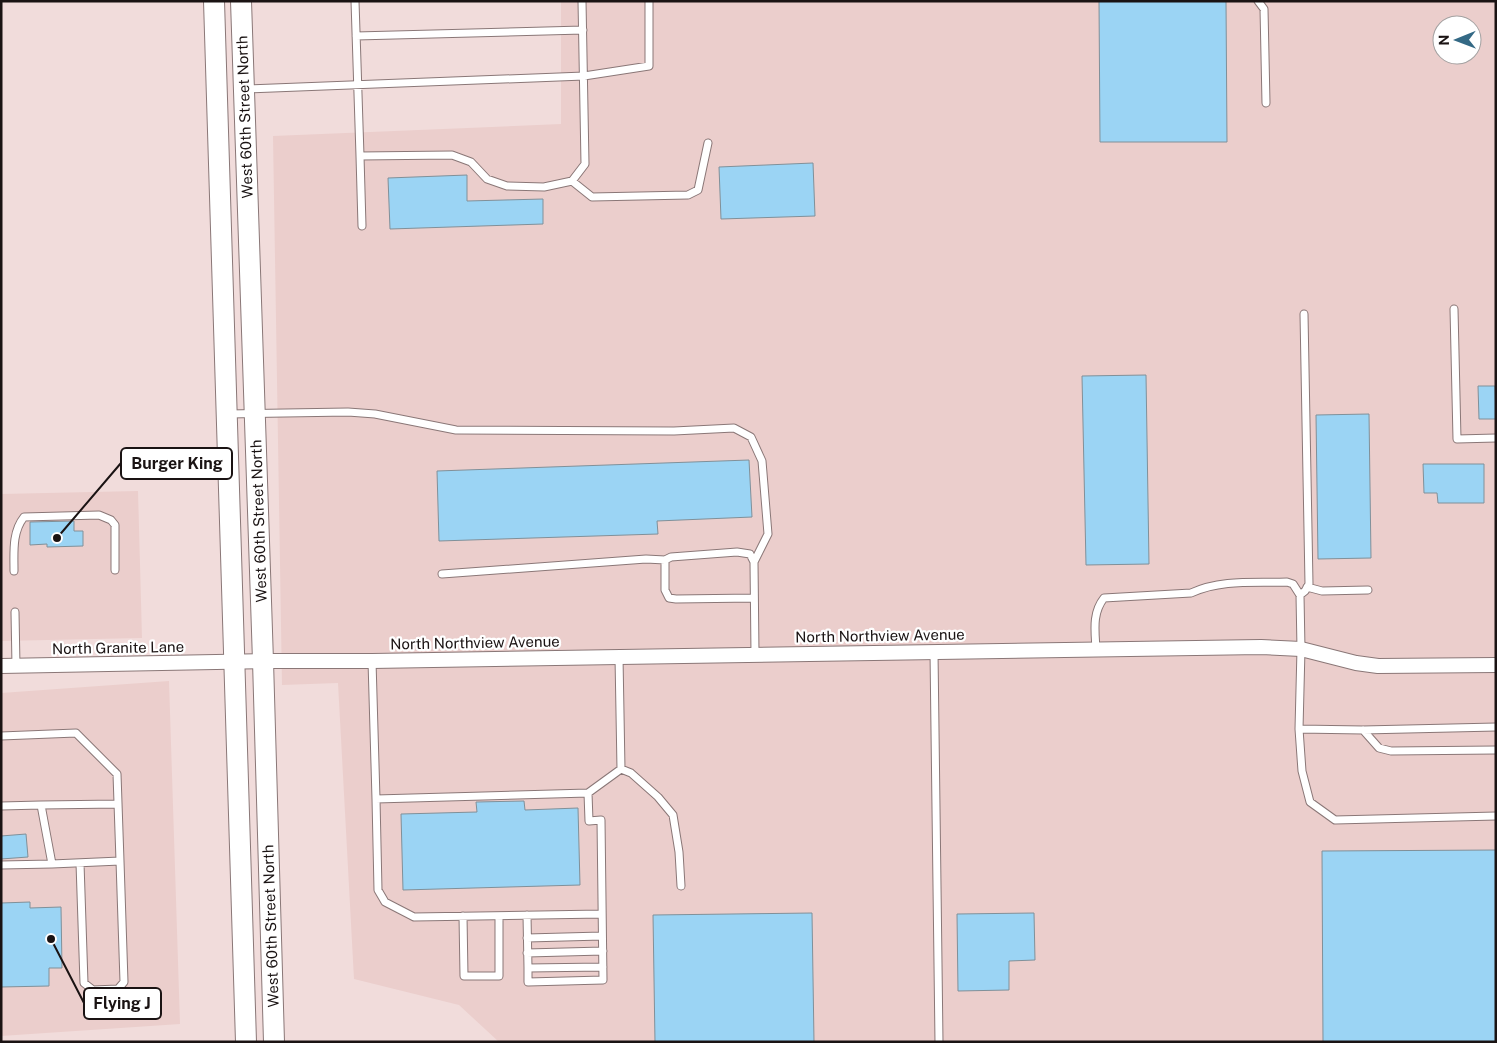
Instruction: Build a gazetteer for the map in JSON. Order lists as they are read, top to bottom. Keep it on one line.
{"streets":{"main road":["West 60th Street North"],"street":["North Northview Avenue","North Granite Lane"]},"crossings":[["West 60th Street North","North Northview Avenue"],["West 60th Street North","North Granite Lane"],["North Northview Avenue","North Granite Lane"]],"places":["Burger King","Flying J"],"north":"left"}
